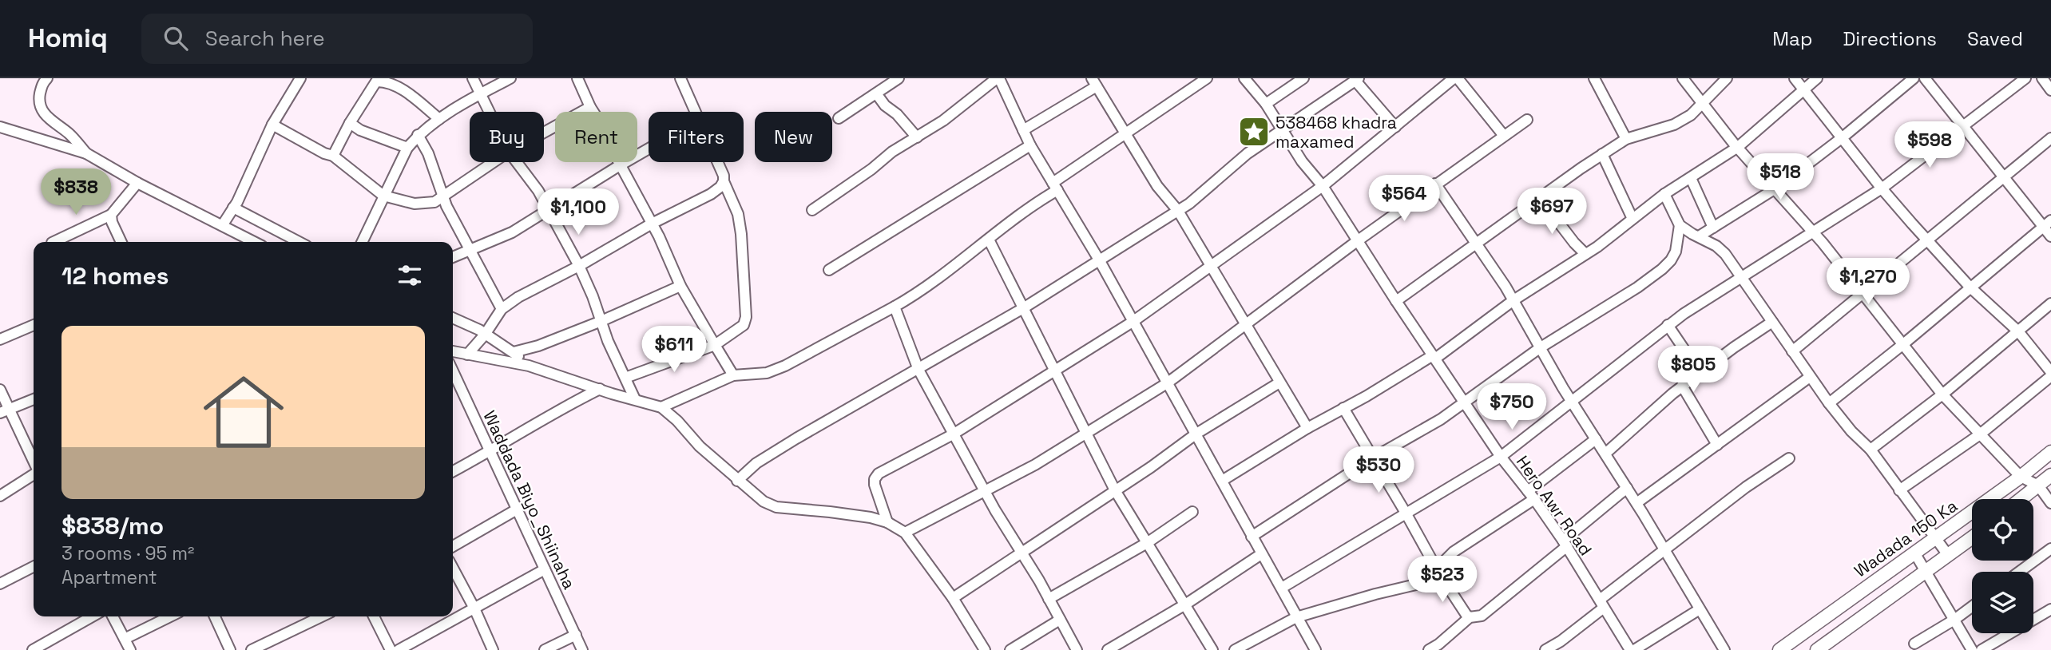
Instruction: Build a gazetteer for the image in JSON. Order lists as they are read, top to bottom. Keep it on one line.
{"streets":{"street":["Waddada Biyo_Shiinaha","Hero Awr Road","Wadada 150 Ka"]},"places":{"place":["538468 khadra maxamed"]},"page":{"header":"Homiq","search":"Search here","nav":["Map","Directions","Saved"],"chip":["Buy","Rent","Filters","New"],"price":["$598","$518","$838","$564","$697","$1,100","$1,270","$611","$805","$750","$530","$523"],"heading":"12 homes","list":[{"name":"$838/mo","note":"3 rooms · 95 m² · Apartment"}]}}
